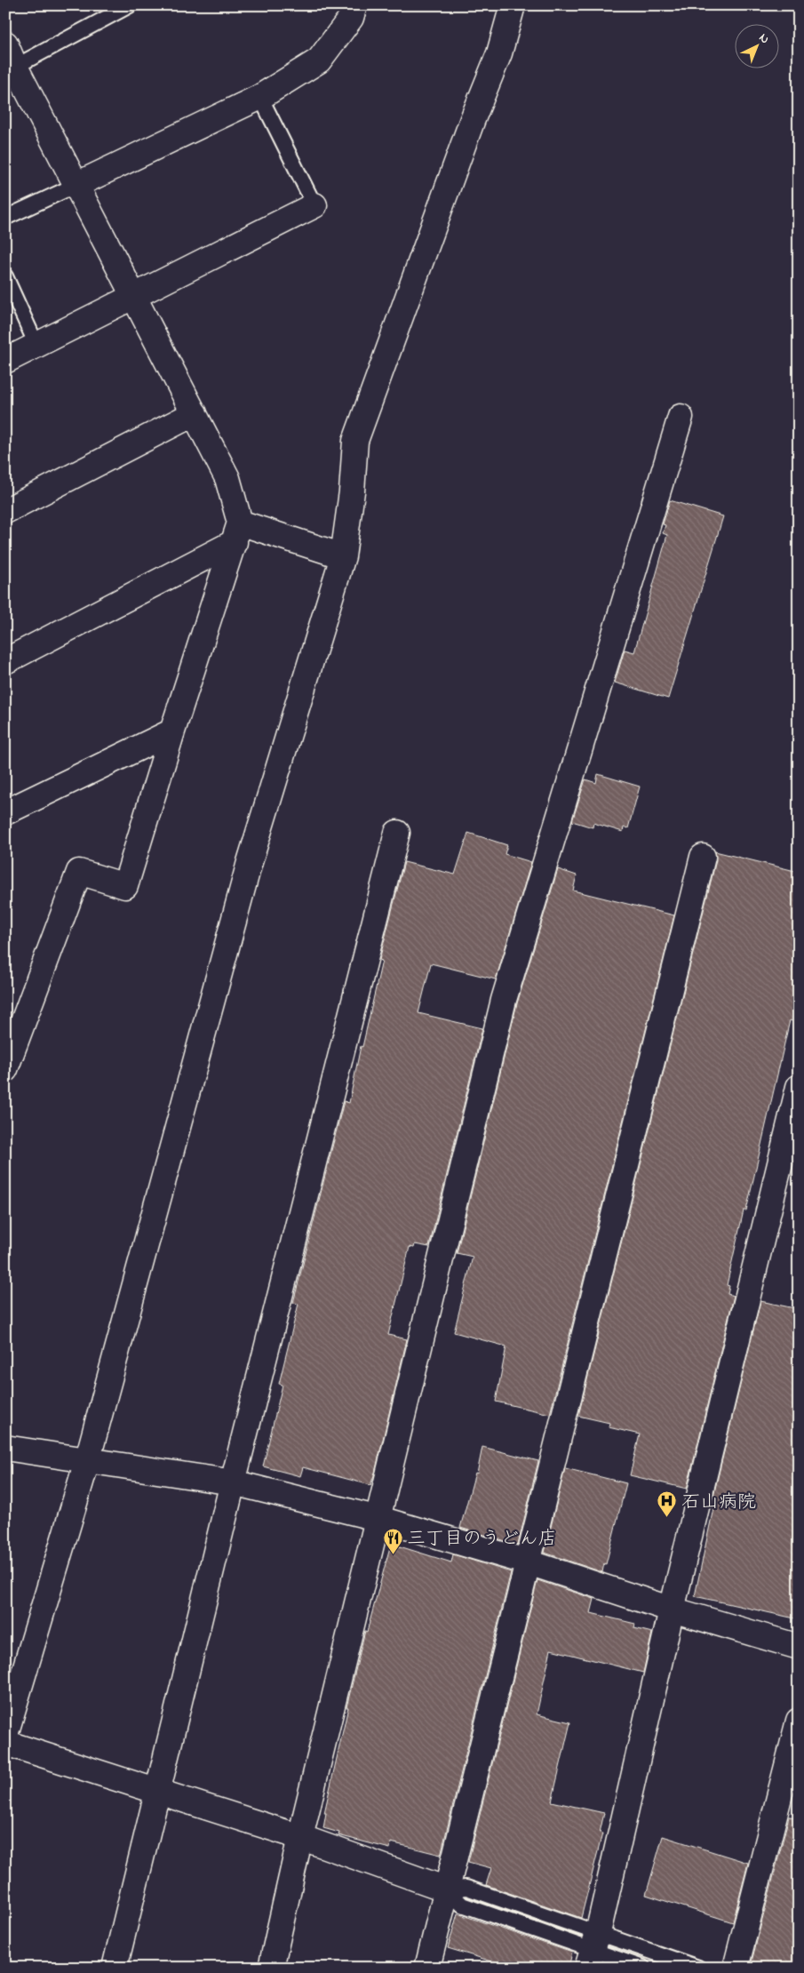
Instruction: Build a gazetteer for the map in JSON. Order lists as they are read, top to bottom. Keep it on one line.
{"places":{"hospital":["石山病院"],"restaurant":["三丁目のうどん店"]},"north":"top right"}
